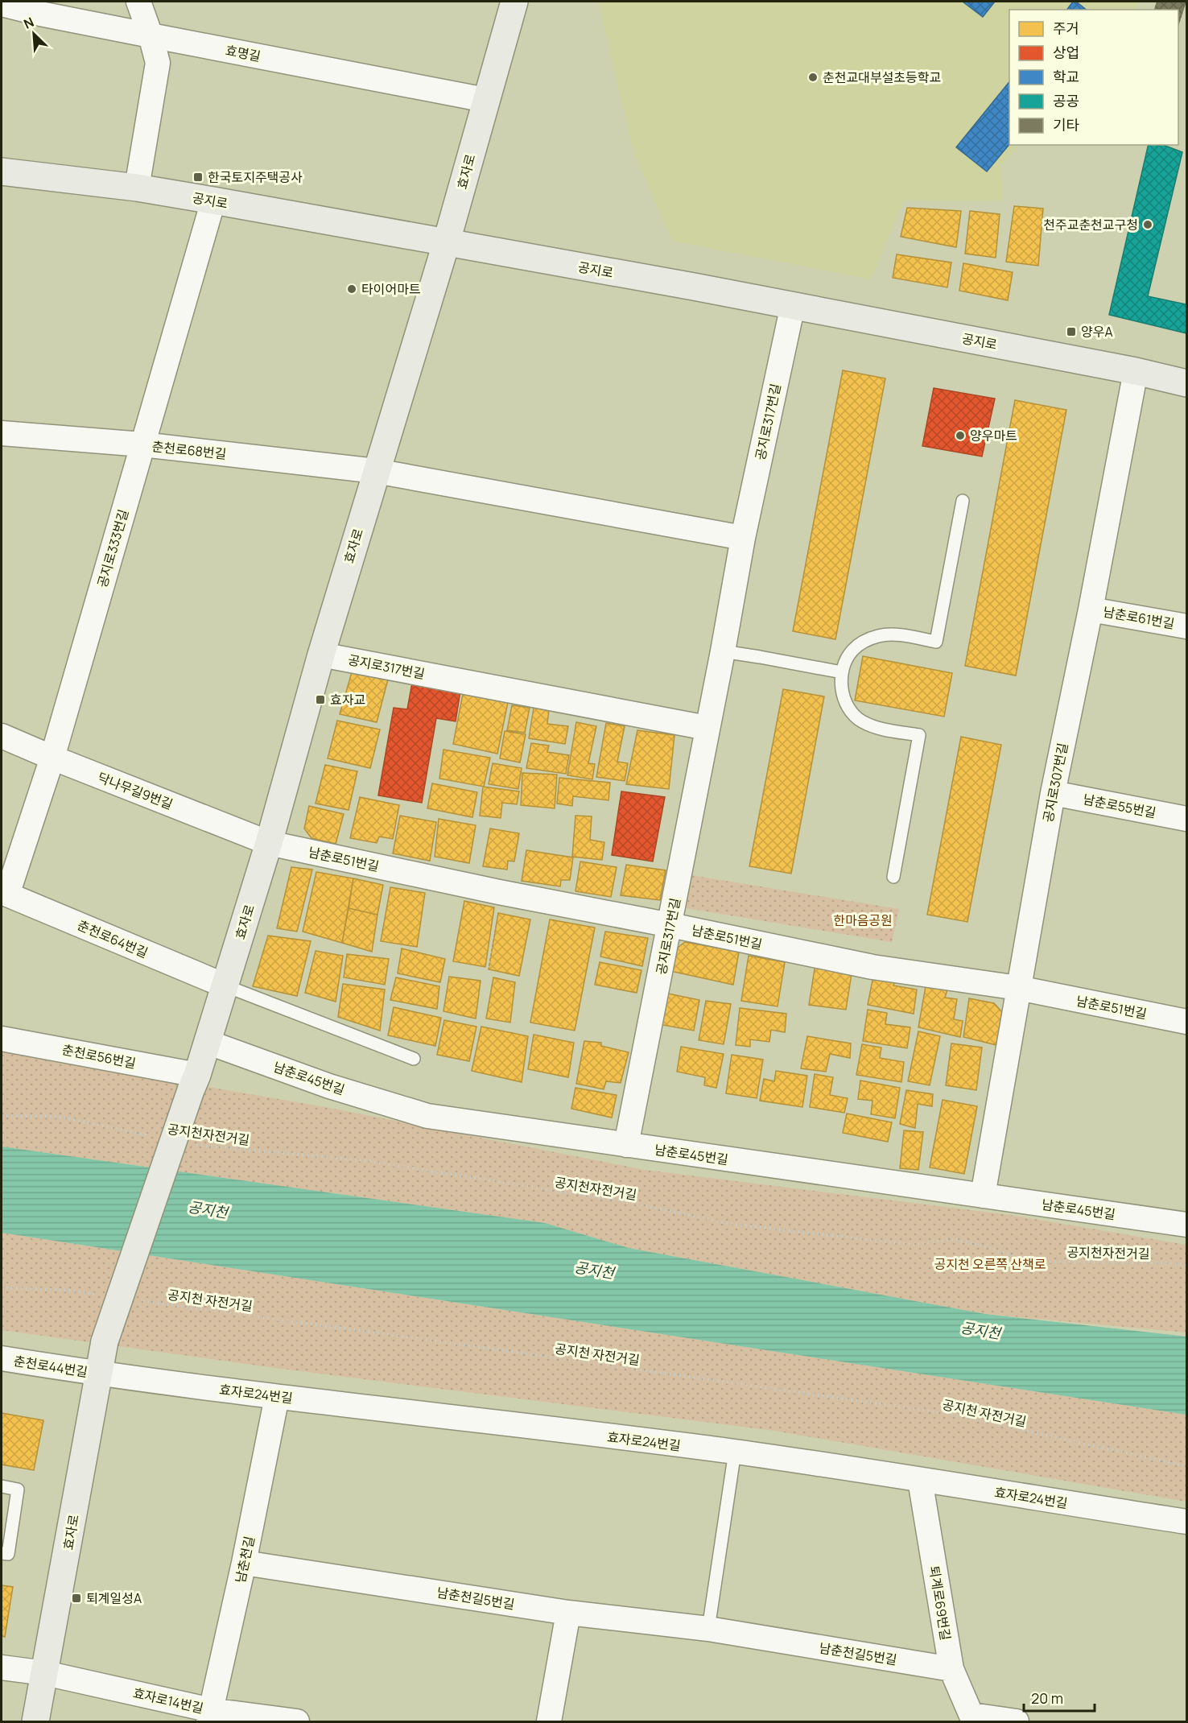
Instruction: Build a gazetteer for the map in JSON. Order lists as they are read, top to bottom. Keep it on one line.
{"streets":{"street":["효명길","효자로","공지로","공지로317번길","춘천로68번길","공지로333번길","남춘로61번길","공지로307번길","닥나무길9번길","남춘로55번길","남춘로51번길","춘천로64번길","춘천로56번길","남춘로45번길","춘천로44번길","효자로24번길","남춘천길","남춘천길5번길","퇴계로69번길","효자로14번길"],"path":["공지천자전거길","공지천 자전거길"]},"crossings":[["효명길","효자로"],["효자로","공지로"],["효자로","공지로317번길"],["효자로","춘천로68번길"],["효자로","닥나무길9번길"],["효자로","남춘로51번길"],["효자로","춘천로64번길"],["효자로","춘천로56번길"],["효자로","남춘로45번길"],["효자로","춘천로44번길"],["효자로","효자로24번길"],["효자로","효자로14번길"],["공지로","공지로317번길"],["공지로","공지로333번길"],["공지로","공지로307번길"],["공지로317번길","남춘로51번길"],["공지로317번길","남춘로45번길"],["춘천로68번길","공지로333번길"],["공지로333번길","닥나무길9번길"],["공지로333번길","춘천로64번길"],["남춘로61번길","공지로307번길"],["공지로307번길","남춘로55번길"],["공지로307번길","남춘로51번길"],["공지로307번길","남춘로45번길"],["닥나무길9번길","남춘로51번길"],["춘천로44번길","효자로24번길"],["효자로24번길","남춘천길"],["효자로24번길","퇴계로69번길"],["남춘천길","남춘천길5번길"],["남춘천길","효자로14번길"],["남춘천길5번길","퇴계로69번길"]],"water":["공지천"],"parks":["한마음공원","공지천 오른쪽 산책로"],"places":{"other":["춘천교대부설초등학교","천주교춘천교구청","타이어마트","양우마트"],"transit":["한국토지주택공사","양우A","효자교","퇴계일성A"]},"legend":["주거","상업","학교","공공","기타"],"scale_bar":"20 m","north":"top left"}
